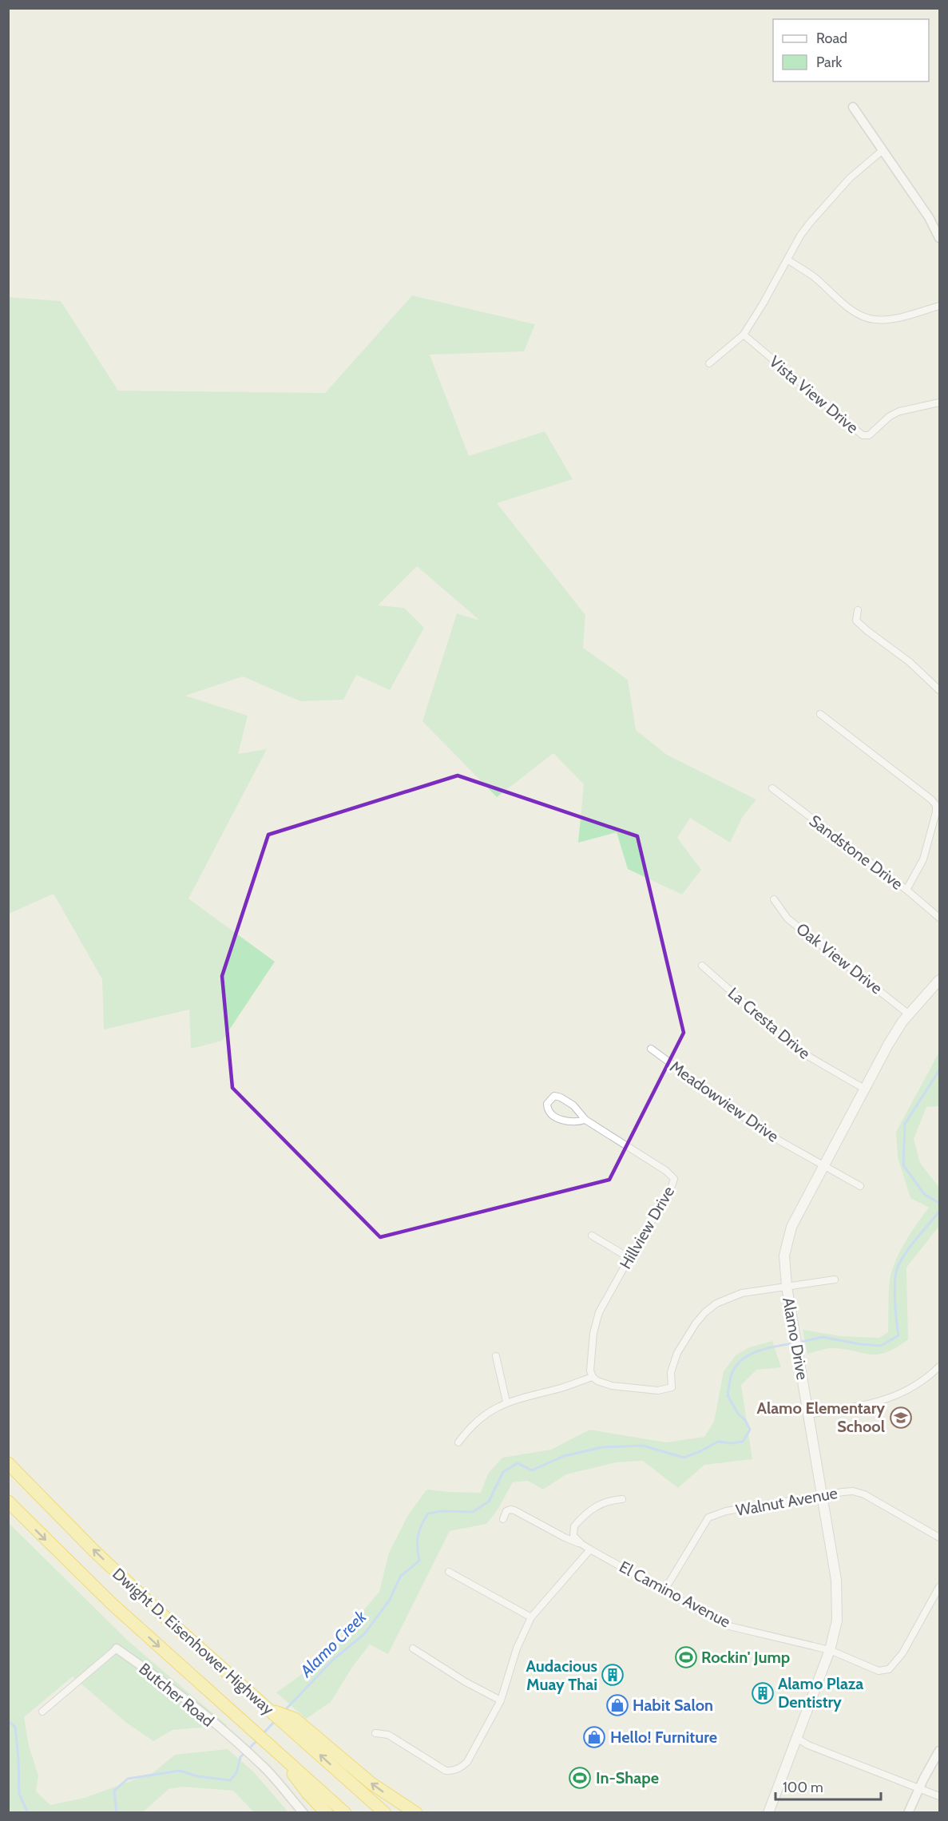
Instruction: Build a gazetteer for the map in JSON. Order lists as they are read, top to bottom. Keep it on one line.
{"streets":{"highway":["Dwight D. Eisenhower Highway"],"main road":["Alamo Drive"],"street":["Vista View Drive","Sandstone Drive","Oak View Drive","La Cresta Drive","Meadowview Drive","Hillview Drive","Walnut Avenue","El Camino Avenue","Butcher Road"]},"crossings":[["Oak View Drive","Alamo Drive"],["La Cresta Drive","Alamo Drive"],["Meadowview Drive","Alamo Drive"],["Alamo Drive","Walnut Avenue"],["Alamo Drive","El Camino Avenue"],["Walnut Avenue","El Camino Avenue"]],"water":["Alamo Creek"],"places":{"school or university":["Alamo Elementary School"],"sports":["Rockin' Jump","In-Shape"],"building":["Audacious Muay Thai","Alamo Plaza Dentistry"],"shop":["Habit Salon","Hello! Furniture"]},"legend":["Road","Park"],"scale_bar":"100 m"}
